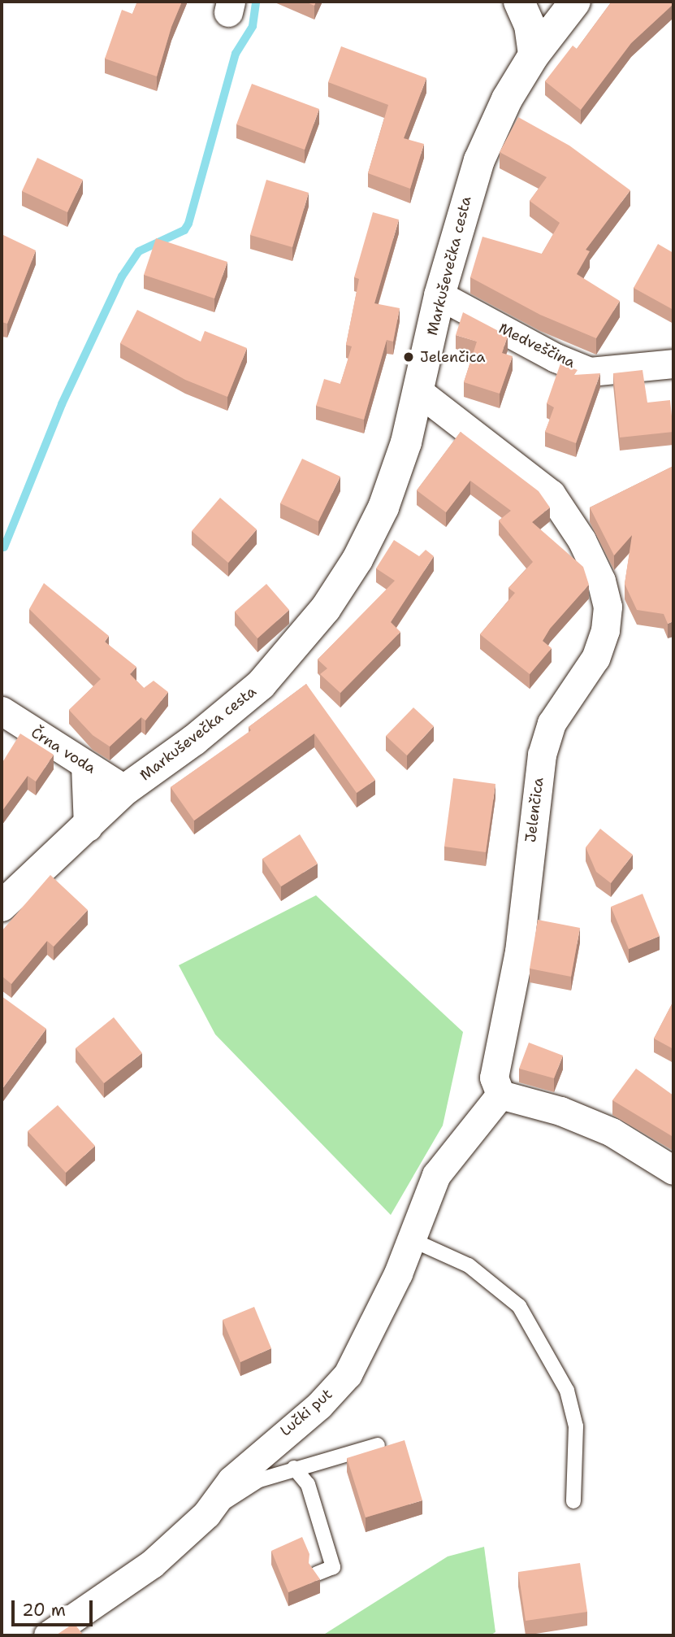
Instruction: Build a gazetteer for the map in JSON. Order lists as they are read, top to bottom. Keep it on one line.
{"streets":{"main road":["Markuševečka cesta"],"street":["Medveščina","Črna voda","Jelenčica","Lučki put"]},"crossings":[["Markuševečka cesta","Medveščina"],["Markuševečka cesta","Črna voda"],["Markuševečka cesta","Jelenčica"],["Jelenčica","Lučki put"]],"places":["Jelenčica"],"scale_bar":"20 m"}
